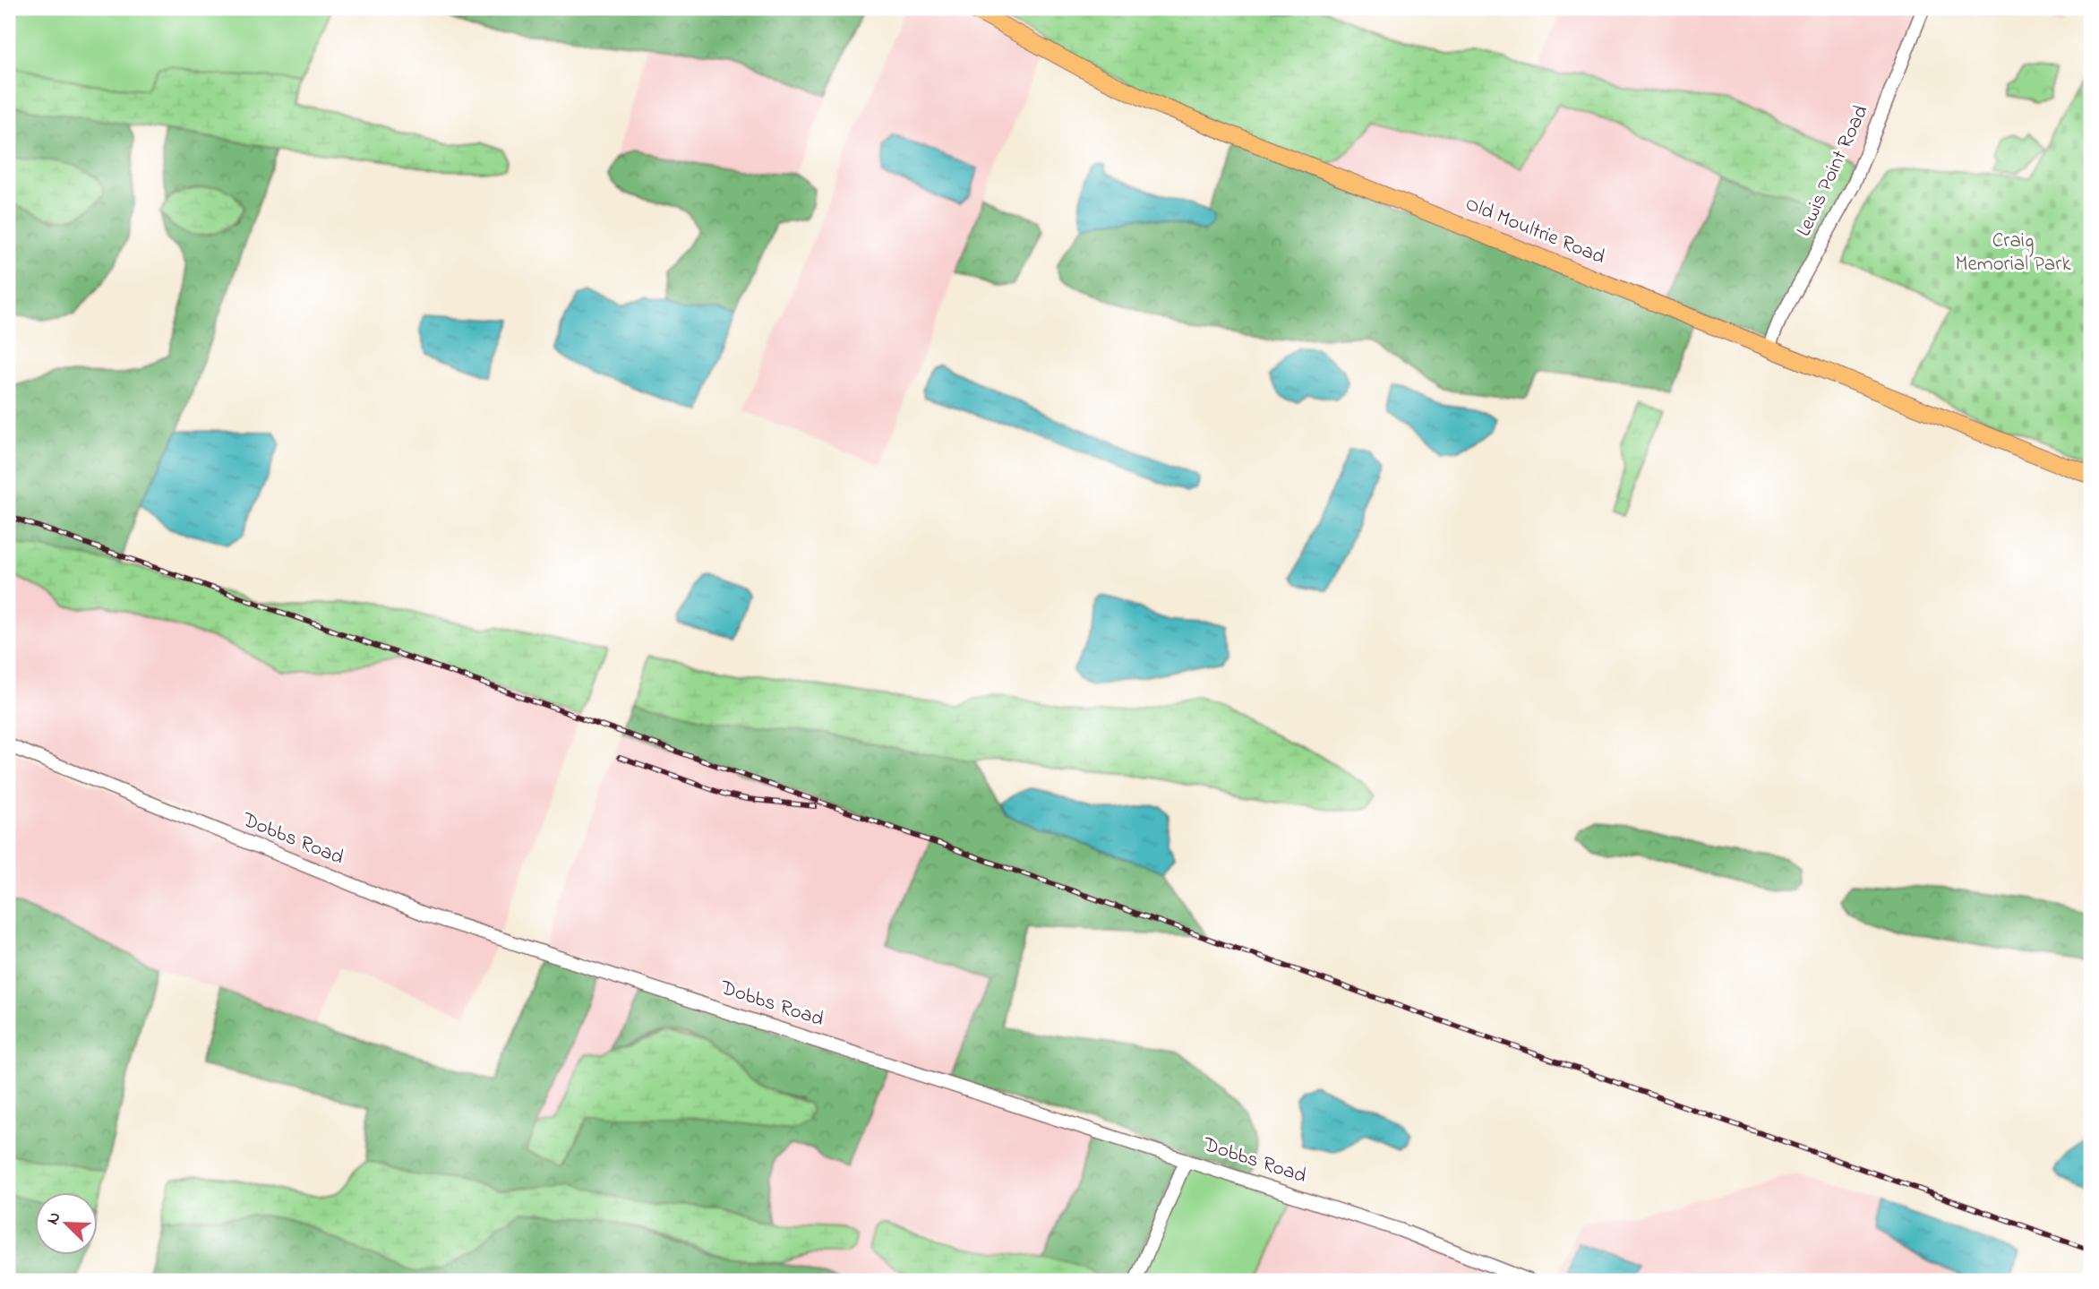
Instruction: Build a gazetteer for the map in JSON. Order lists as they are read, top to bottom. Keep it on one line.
{"streets":{"main road":["Old Moultrie Road"],"street":["Lewis Point Road","Dobbs Road"]},"crossings":[["Lewis Point Road","Old Moultrie Road"]],"parks":["Craig Memorial Park"],"north":"top left"}
